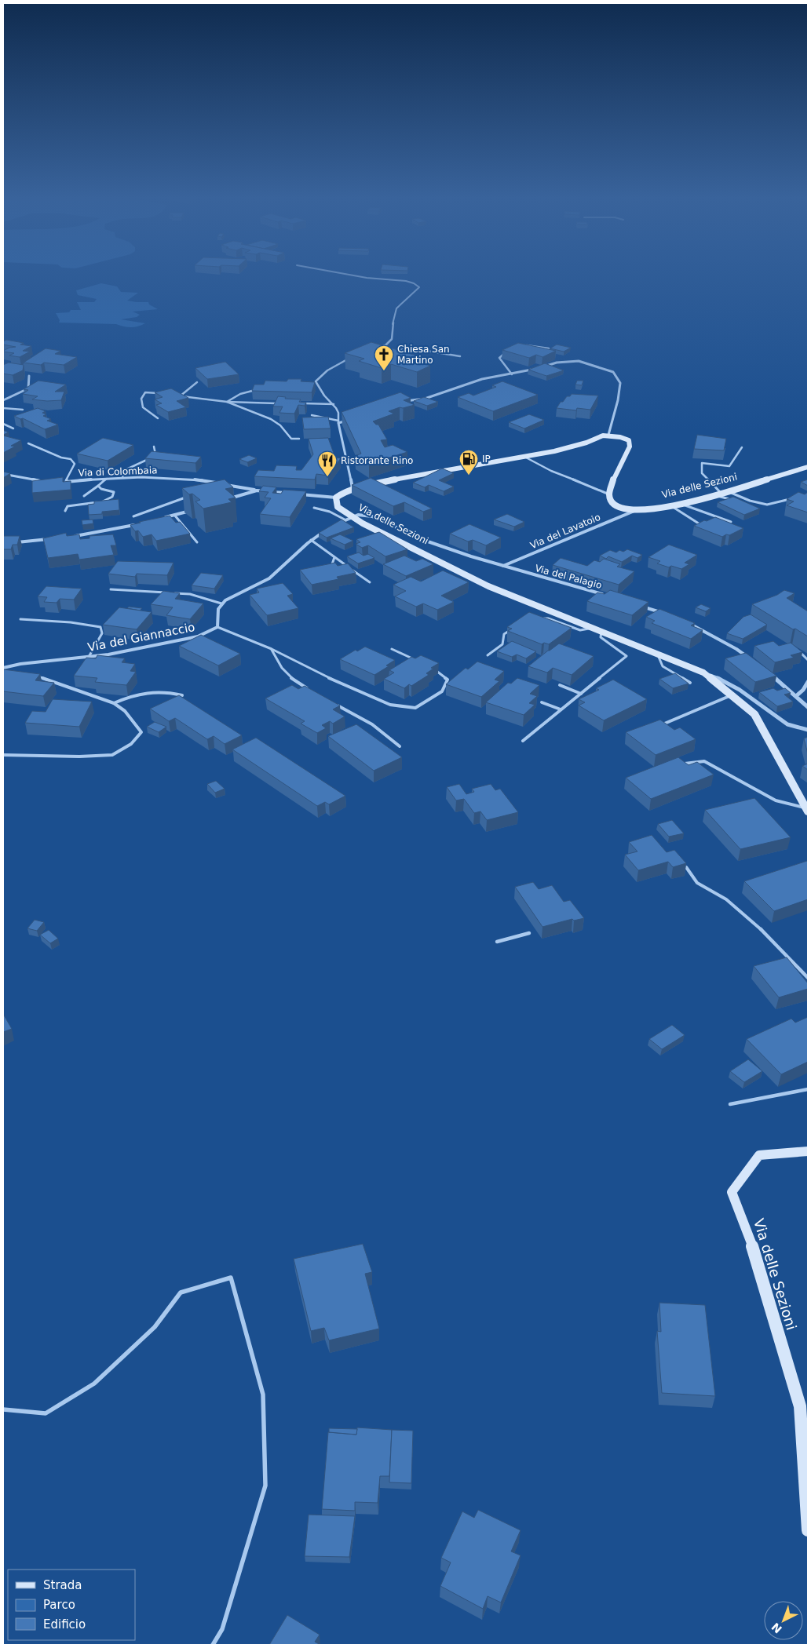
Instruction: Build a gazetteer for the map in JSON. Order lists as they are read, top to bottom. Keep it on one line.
{"streets":{"street":["Via di Colombaia","Via delle Sezioni","Via del Lavatoio","Via del Palagio","Via del Giannaccio"]},"crossings":[["Via di Colombaia","Via delle Sezioni"],["Via delle Sezioni","Via del Lavatoio"],["Via delle Sezioni","Via del Palagio"],["Via del Lavatoio","Via del Palagio"]],"places":{"church":["Chiesa San Martino"],"fuel station":["IP"],"restaurant":["Ristorante Rino"]},"legend":["Strada","Parco","Edificio"],"north":"bottom left"}
